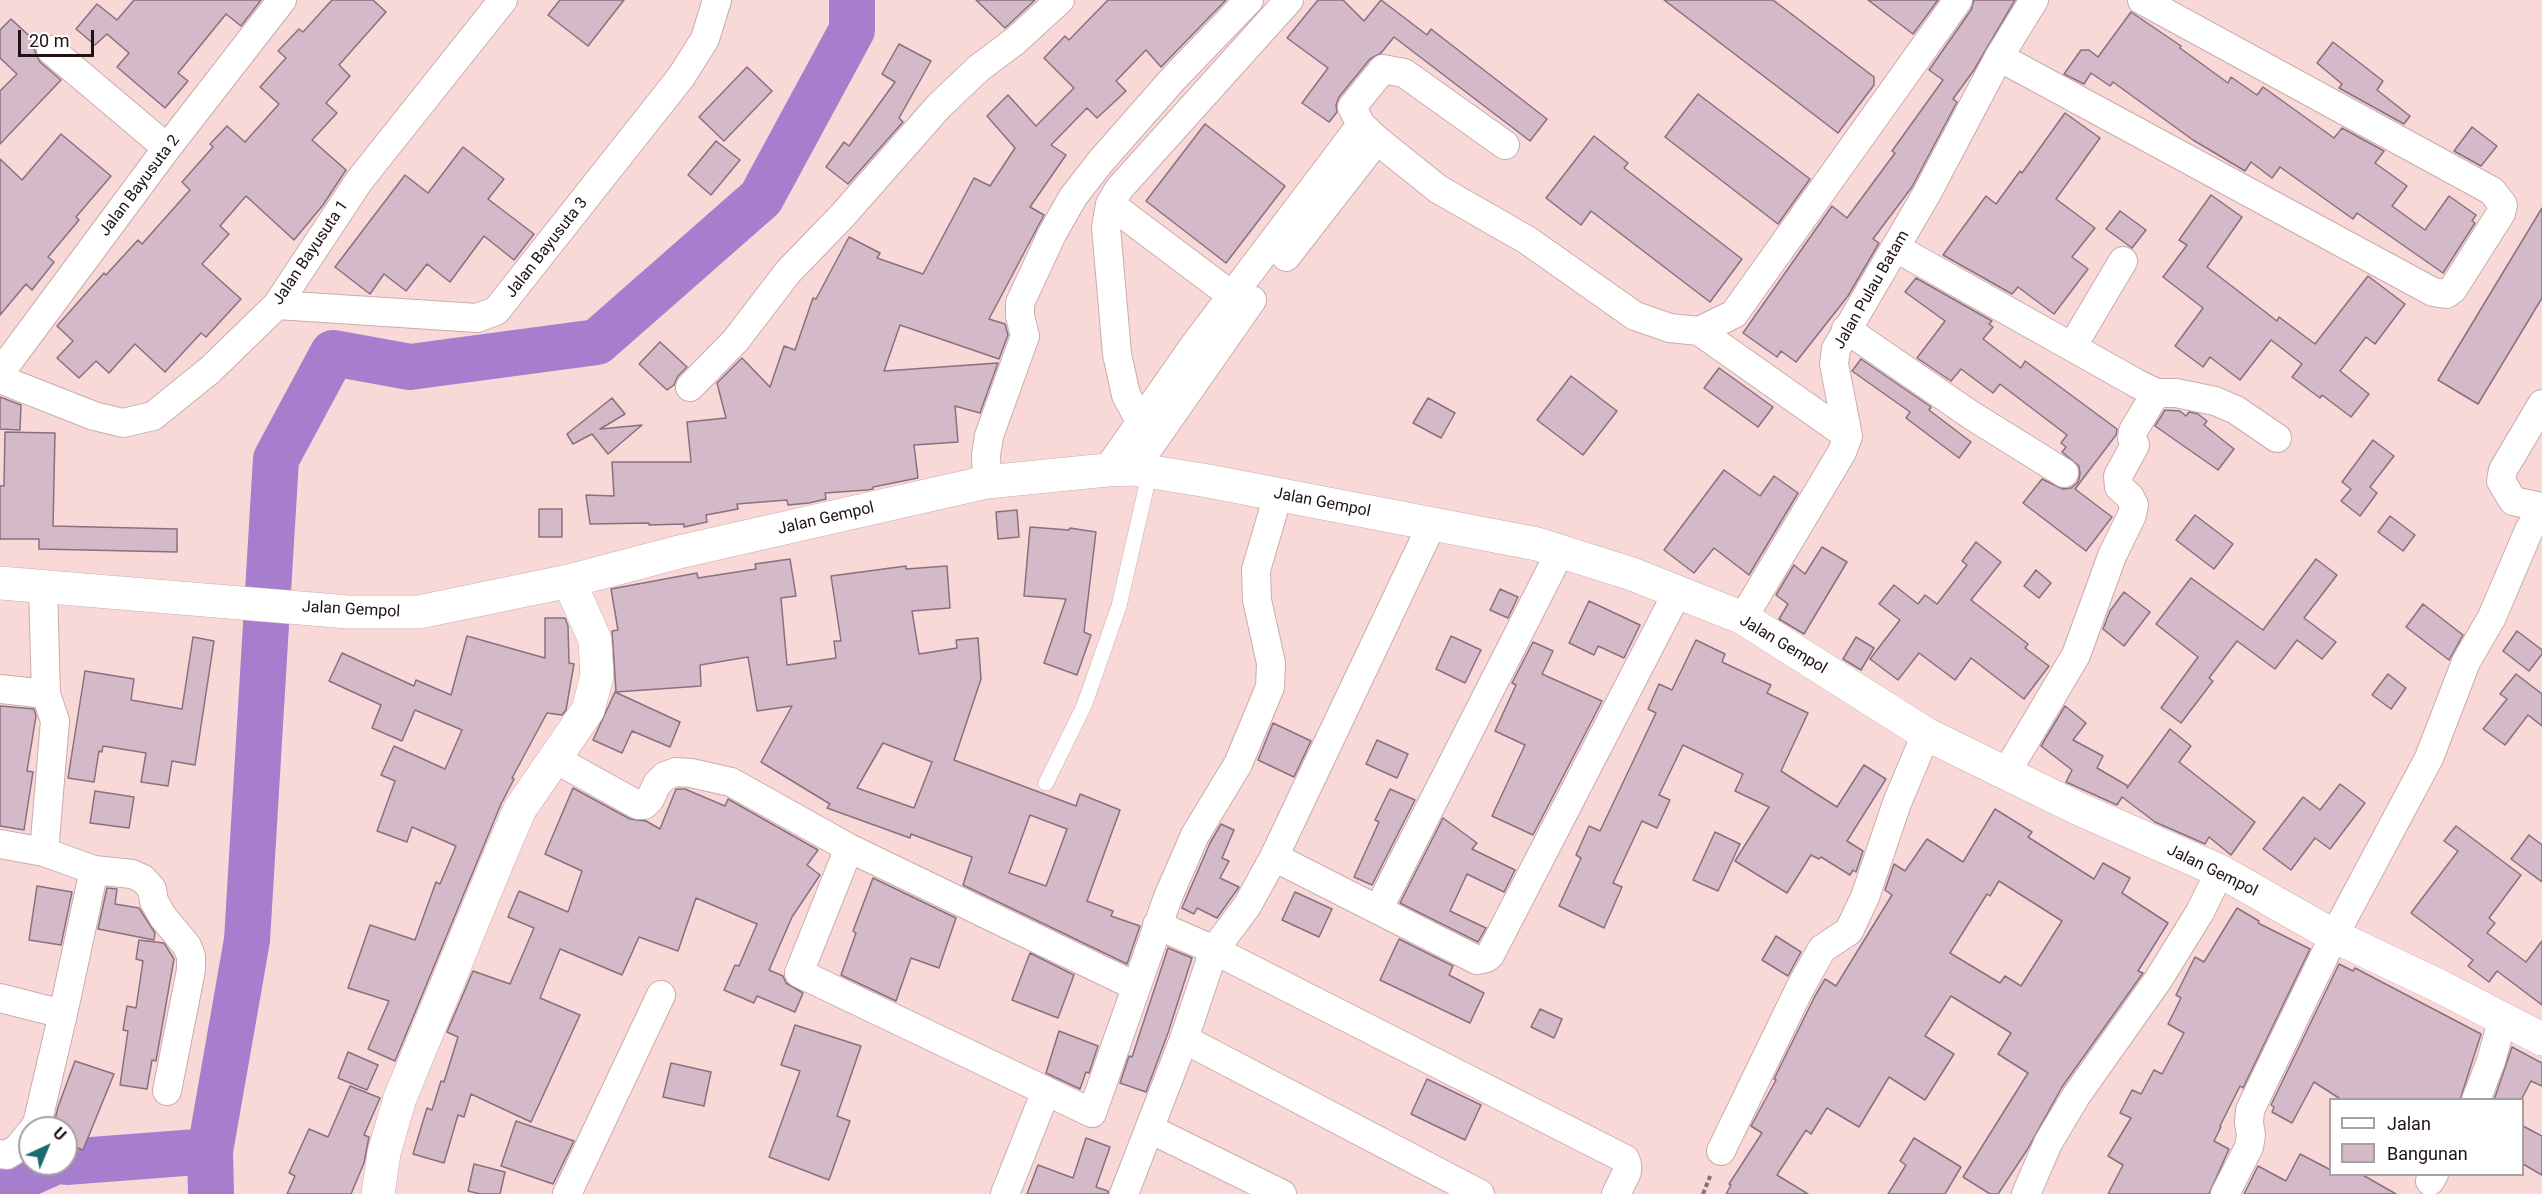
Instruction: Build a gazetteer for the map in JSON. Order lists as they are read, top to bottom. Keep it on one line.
{"streets":{"main road":["Jalan Gempol"],"street":["Jalan Bayusuta 2","Jalan Bayusuta 3","Jalan Bayusuta 1","Jalan Pulau Batam"]},"crossings":[["Jalan Bayusuta 3","Jalan Bayusuta 1"]],"legend":["Jalan","Bangunan"],"scale_bar":"20 m","north":"top right"}
